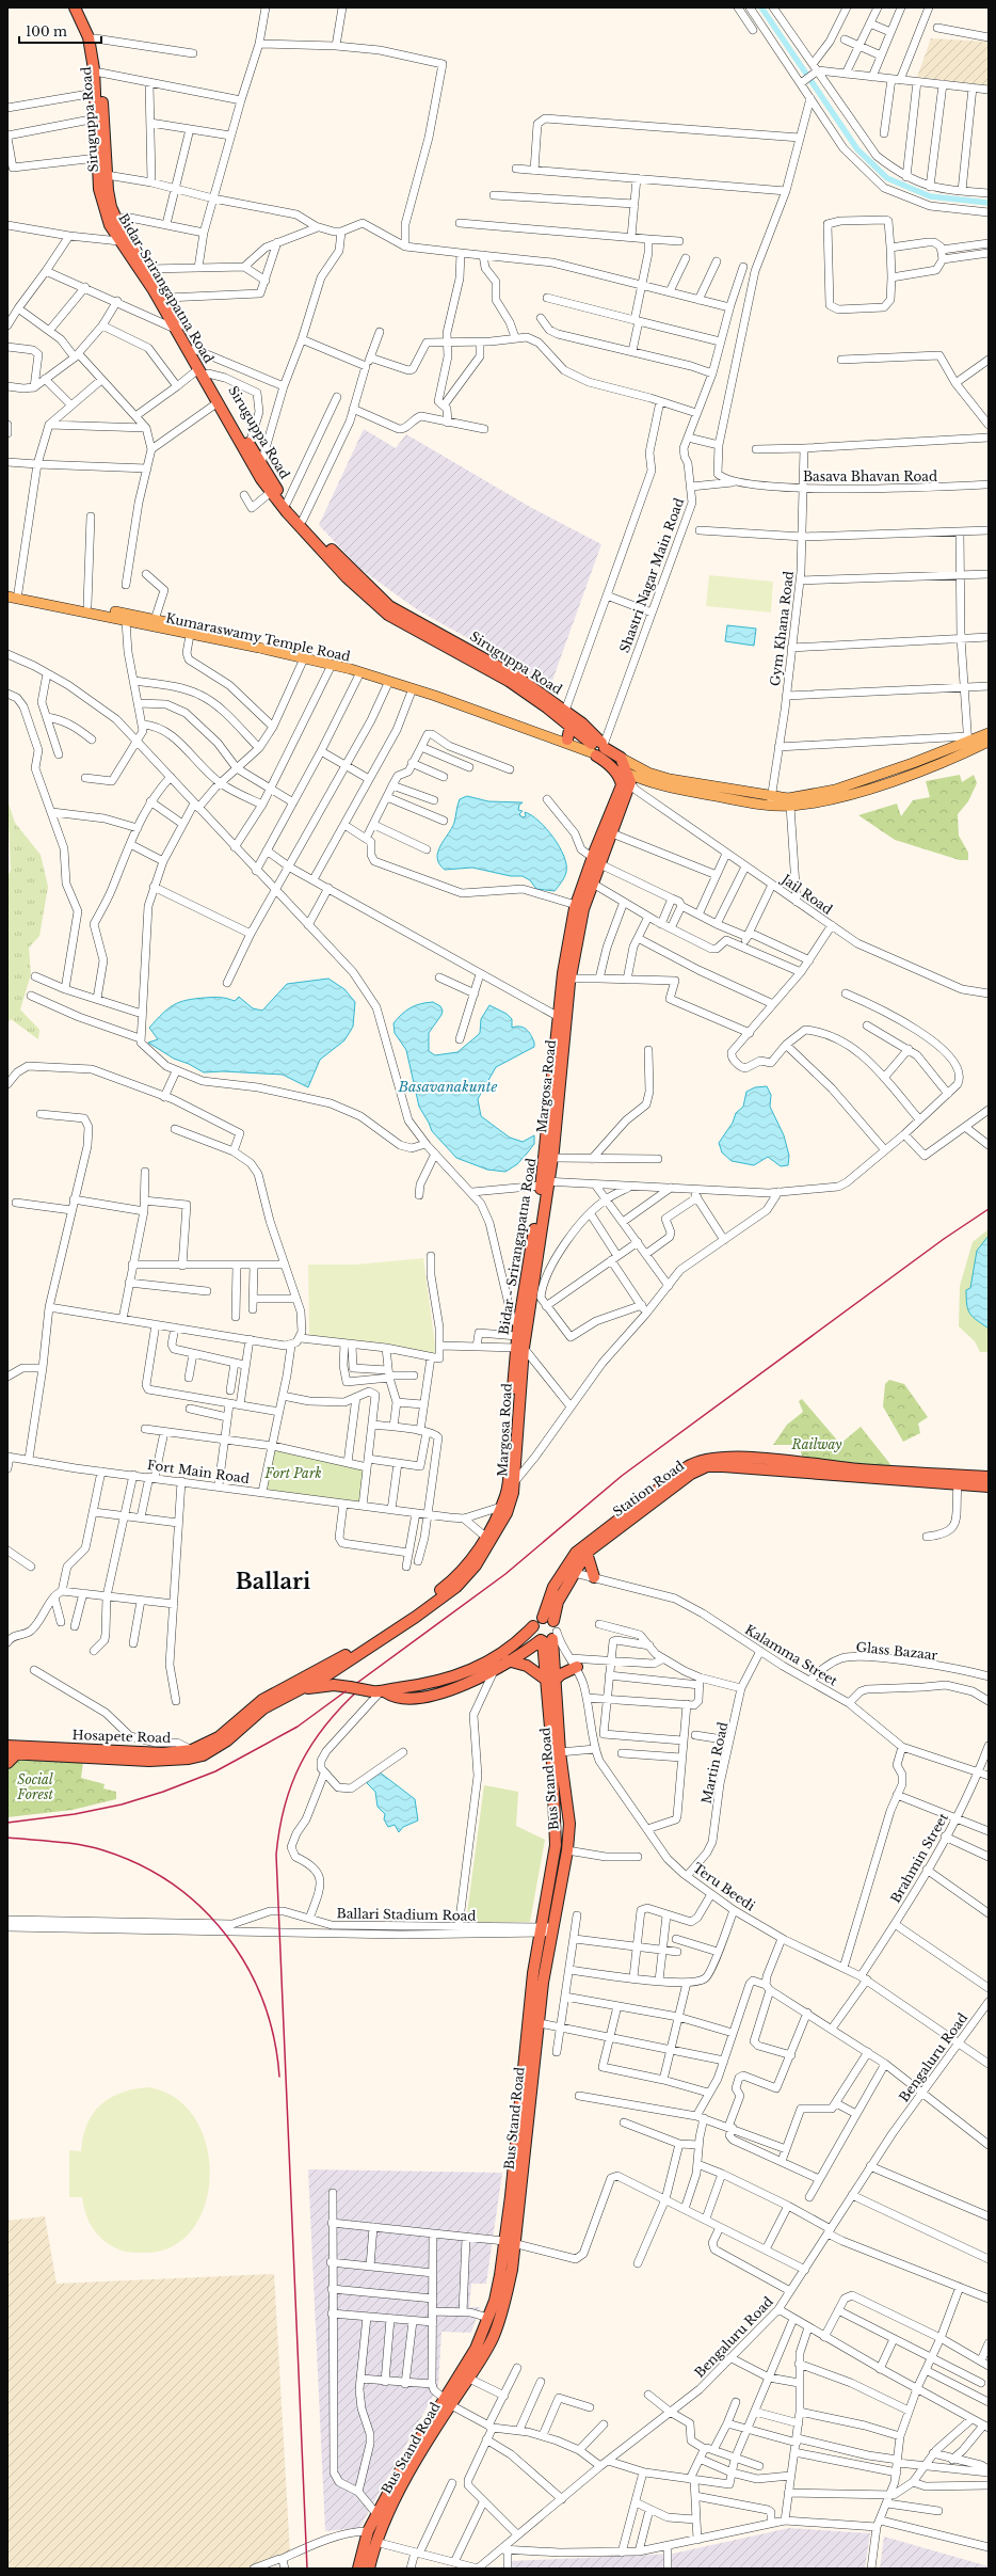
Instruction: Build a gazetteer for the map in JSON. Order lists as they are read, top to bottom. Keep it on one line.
{"streets":{"highway":["Siruguppa Road","Bidar-Srirangapatna Road","Margosa Road","Bidar - Srirangapatna Road","Station Road","Hosapete Road","Bus Stand Road"],"main road":["Kumaraswamy Temple Road"],"street":["Basava Bhavan Road","Shastri Nagar Main Road","Gym Khana Road","Jail Road","Fort Main Road","Glass Bazaar","Kalamma Street","Martin Road","Brahmin Street","Teru Beedi","Ballari Stadium Road","Bengaluru Road"]},"crossings":[["Siruguppa Road","Bidar-Srirangapatna Road"],["Siruguppa Road","Shastri Nagar Main Road"],["Bidar-Srirangapatna Road","Shastri Nagar Main Road"],["Basava Bhavan Road","Gym Khana Road"],["Jail Road","Margosa Road"],["Jail Road","Bidar - Srirangapatna Road"],["Margosa Road","Bidar - Srirangapatna Road"],["Margosa Road","Fort Main Road"],["Bidar - Srirangapatna Road","Fort Main Road"],["Station Road","Kalamma Street"],["Glass Bazaar","Kalamma Street"],["Kalamma Street","Martin Road"],["Kalamma Street","Brahmin Street"],["Martin Road","Teru Beedi"],["Bus Stand Road","Teru Beedi"],["Bus Stand Road","Ballari Stadium Road"],["Brahmin Street","Teru Beedi"],["Teru Beedi","Bengaluru Road"]],"districts":["Ballari"],"water":["Basavanakunte"],"parks":["Railway","Fort Park","Social Forest"],"scale_bar":"100 m"}
